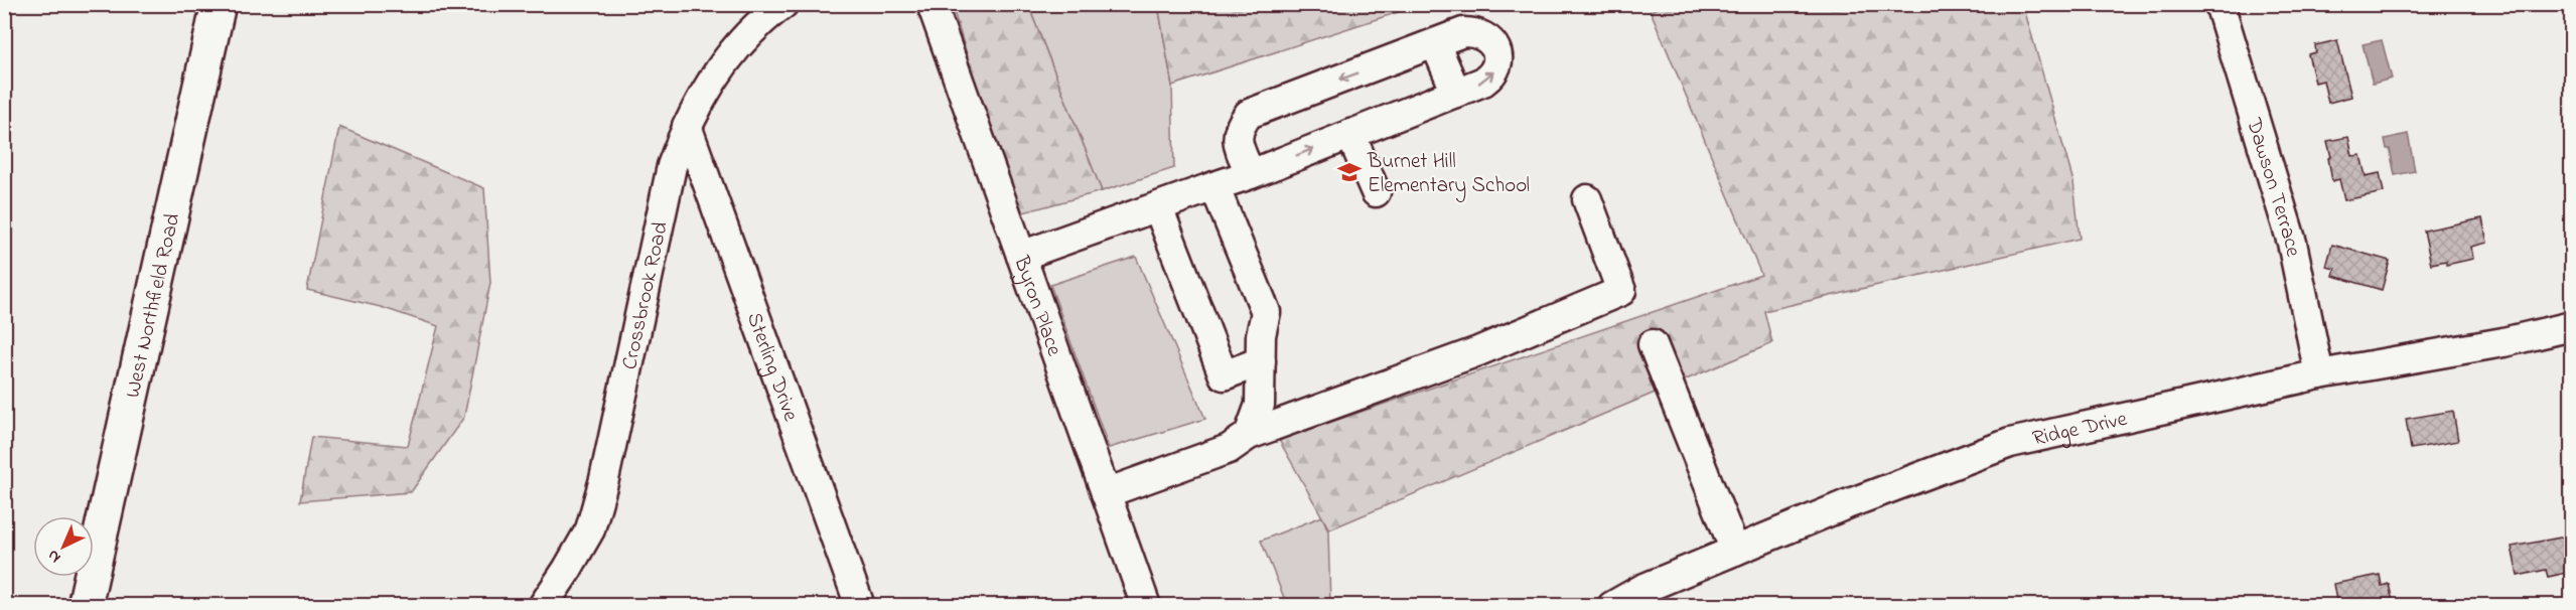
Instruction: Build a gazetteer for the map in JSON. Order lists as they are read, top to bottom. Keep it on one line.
{"streets":{"main road":["West Northfield Road"],"street":["Dawson Terrace","Crossbrook Road","Byron Place","Sterling Drive","Ridge Drive"]},"crossings":[["Dawson Terrace","Ridge Drive"],["Crossbrook Road","Sterling Drive"]],"places":{"school or university":["Burnet Hill Elementary School"]},"north":"bottom left"}
